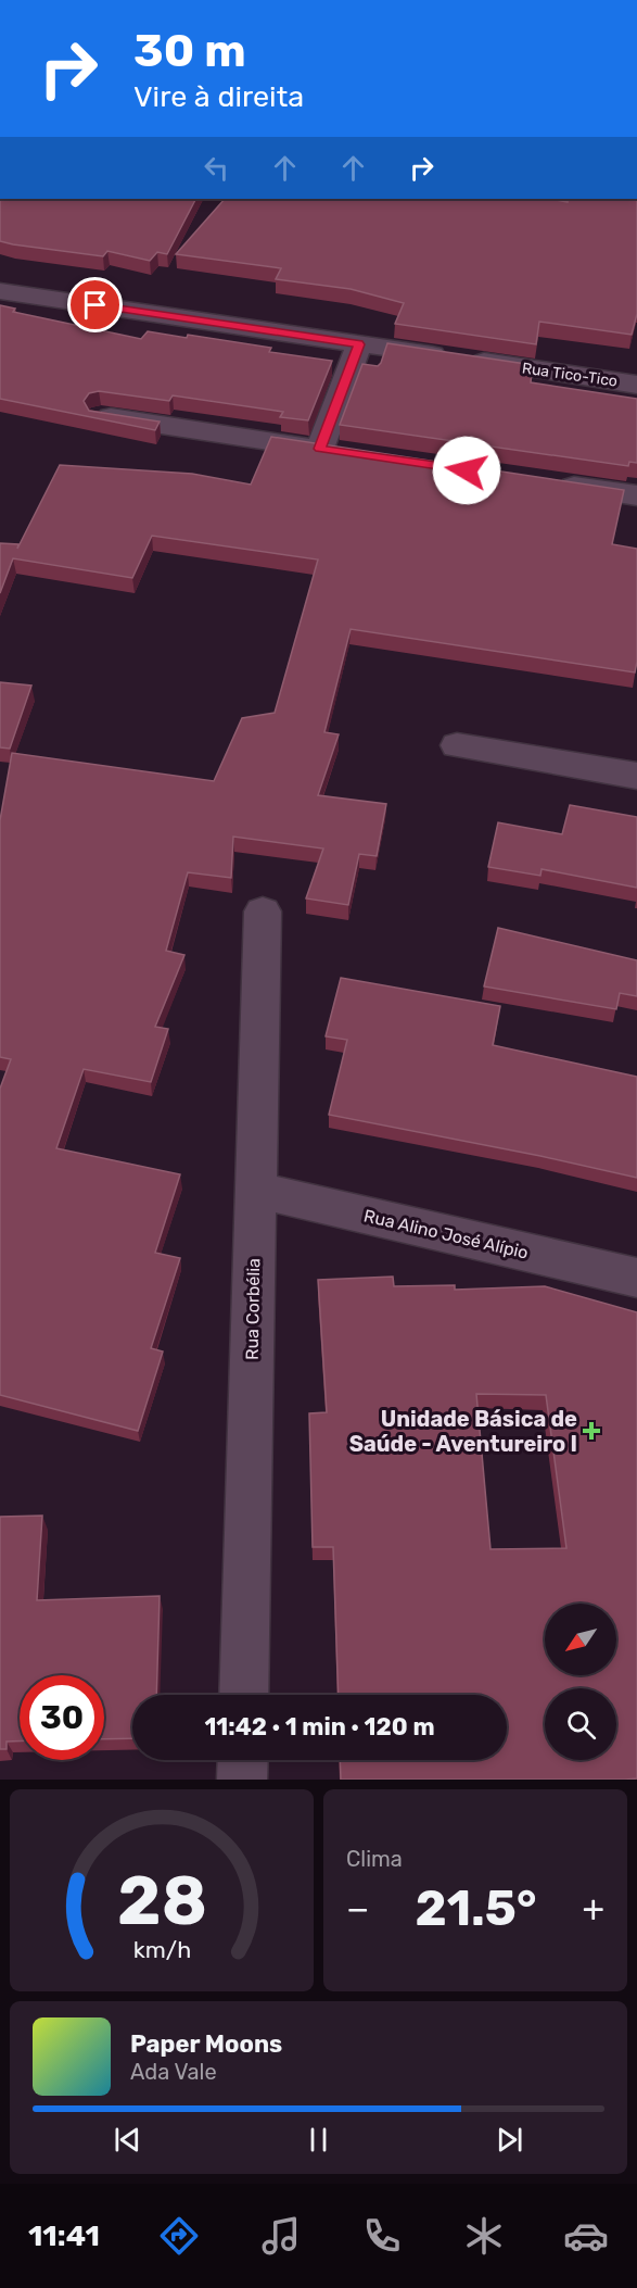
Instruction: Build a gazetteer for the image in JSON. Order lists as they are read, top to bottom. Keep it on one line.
{"streets":{"street":["Rua Tico-Tico","Rua Alino José Alípio","Rua Corbélia"]},"crossings":[["Rua Alino José Alípio","Rua Corbélia"]],"places":{"health":["Unidade Básica de Saúde - Aventureiro I"]},"north":"bottom left","page":{"turn":["30 m","Vire à direita"],"limit":"30","trip":"11:42 · 1 min · 120 m","tile":"Clima","heat":["−","21.5°","+"],"song":["Paper Moons","Ada Vale"],"tabs":"11:41","gauge":["28","km/h"]}}
